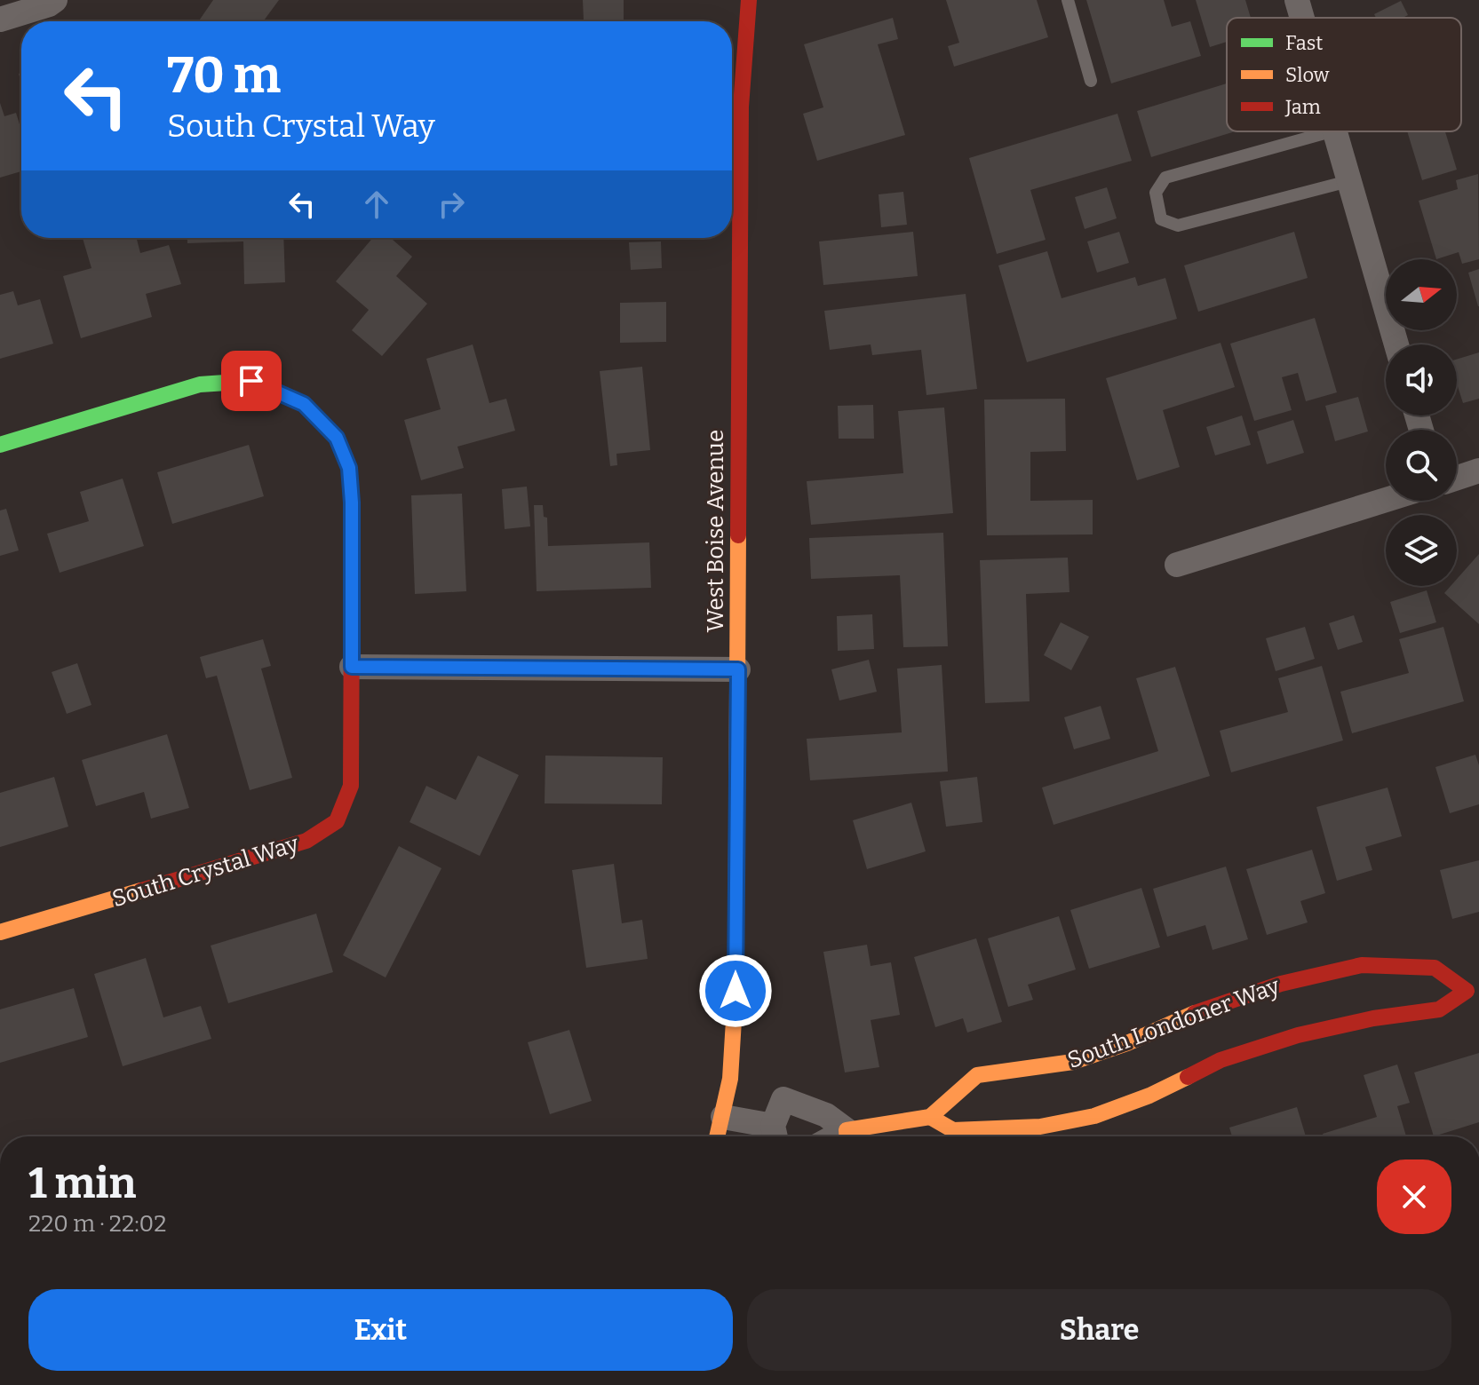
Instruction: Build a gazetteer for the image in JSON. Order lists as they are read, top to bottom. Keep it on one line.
{"streets":{"street":["West Boise Avenue","South Crystal Way","South Londoner Way"]},"legend":["Fast","Slow","Jam"],"north":"right","page":{"turn":["70 m","South Crystal Way"],"heading":["1 min","220 m · 22:02"],"buttons":["Exit","Share"]}}
